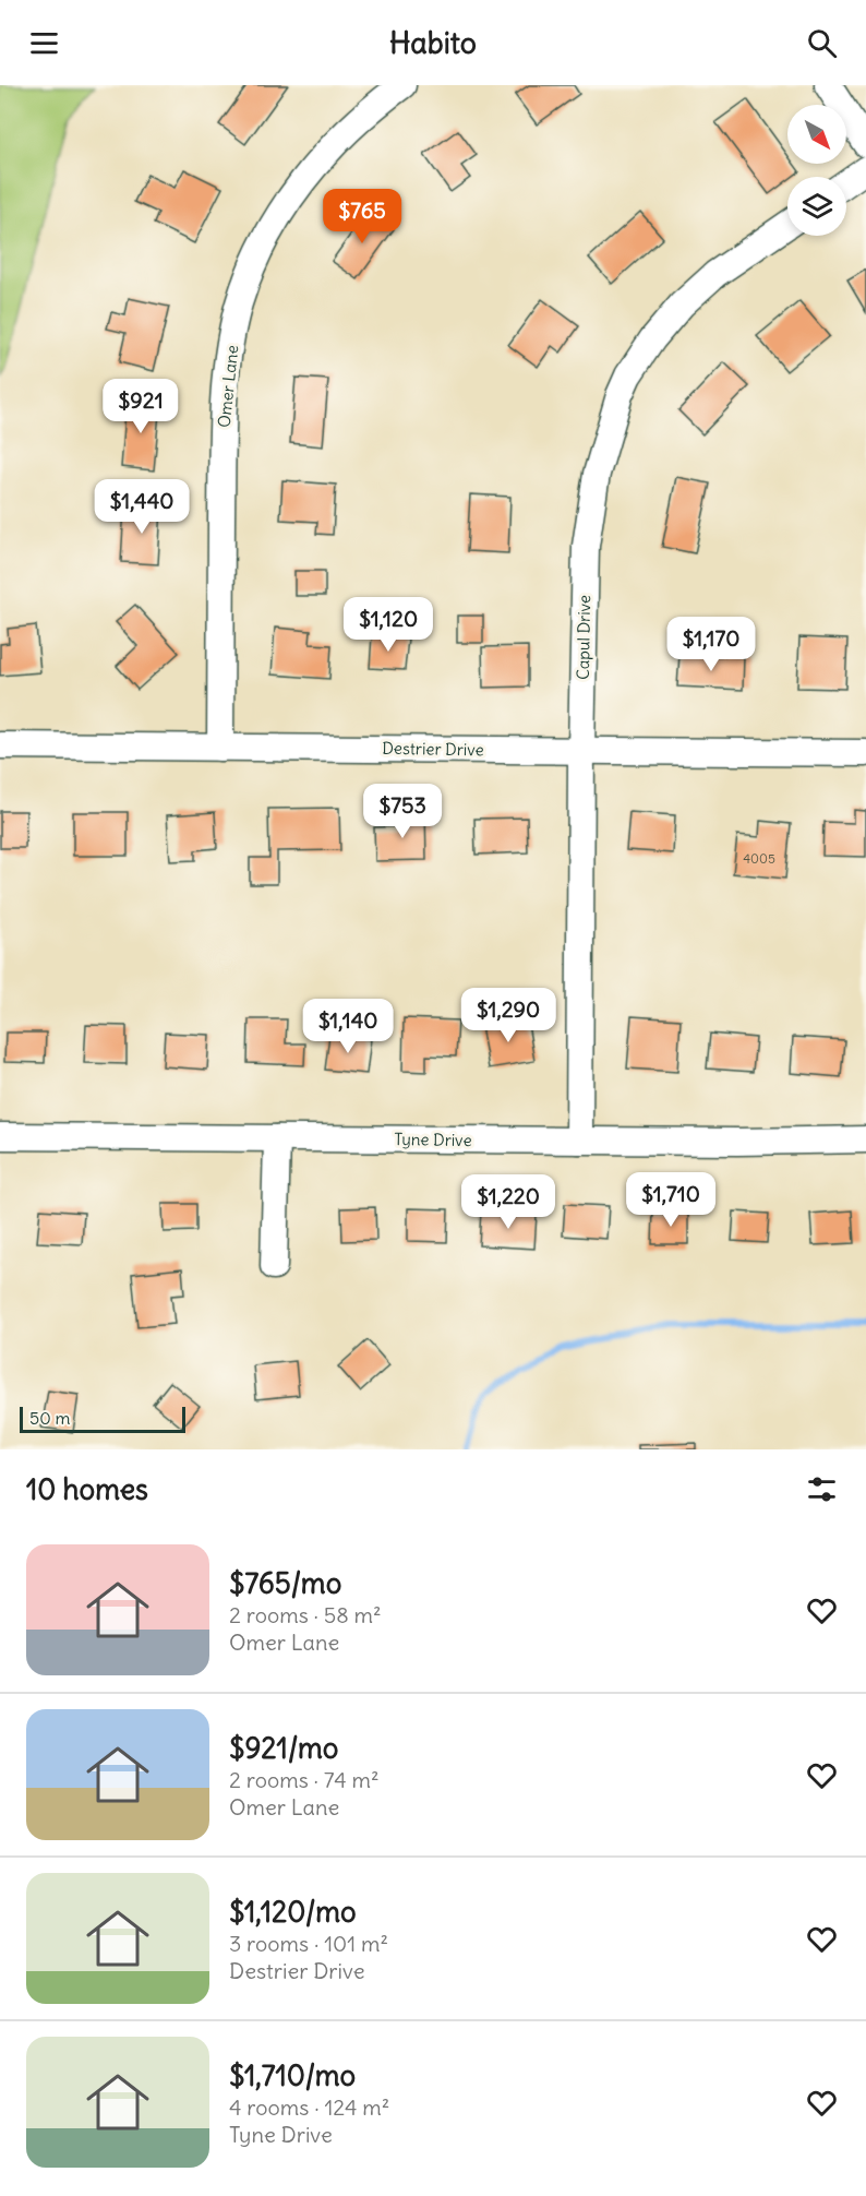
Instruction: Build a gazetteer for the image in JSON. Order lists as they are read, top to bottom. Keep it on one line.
{"streets":{"street":["Omer Lane","Capul Drive","Destrier Drive","Tyne Drive"]},"crossings":[["Omer Lane","Destrier Drive"],["Capul Drive","Destrier Drive"],["Capul Drive","Tyne Drive"]],"house_numbers":["4005"],"scale_bar":"50 m","north":"bottom right","page":{"header":"Habito","price":["$765","$921","$1,440","$1,120","$1,170","$753","$1,290","$1,140","$1,710","$1,220"],"scale":"50 m","heading":"10 homes","list":[{"name":"$765/mo","note":"2 rooms · 58 m² · Omer Lane"},{"name":"$921/mo","note":"2 rooms · 74 m² · Omer Lane"},{"name":"$1,120/mo","note":"3 rooms · 101 m² · Destrier Drive"},{"name":"$1,710/mo","note":"4 rooms · 124 m² · Tyne Drive"}]}}
